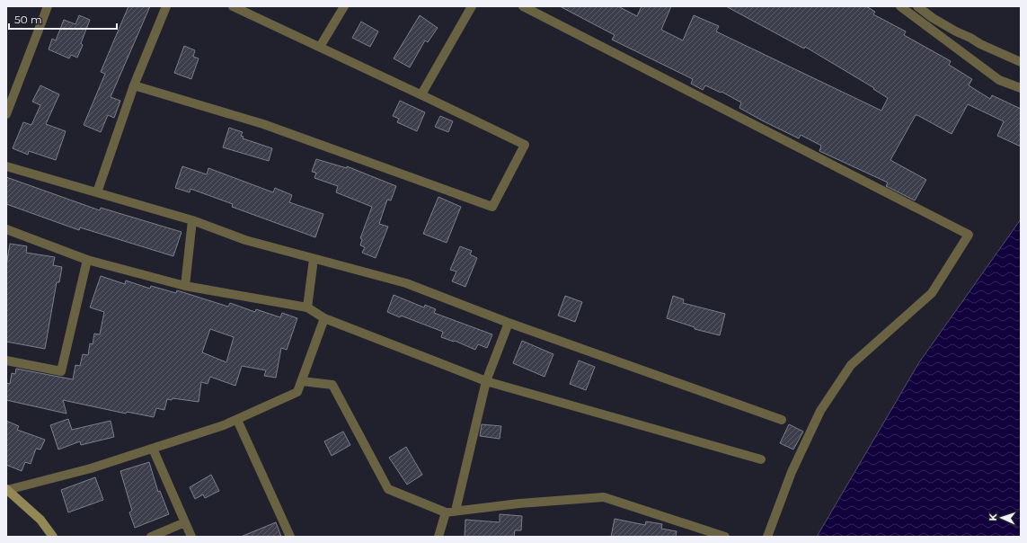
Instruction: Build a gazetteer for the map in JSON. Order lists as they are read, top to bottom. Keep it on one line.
{"scale_bar":"50 m","north":"left"}
